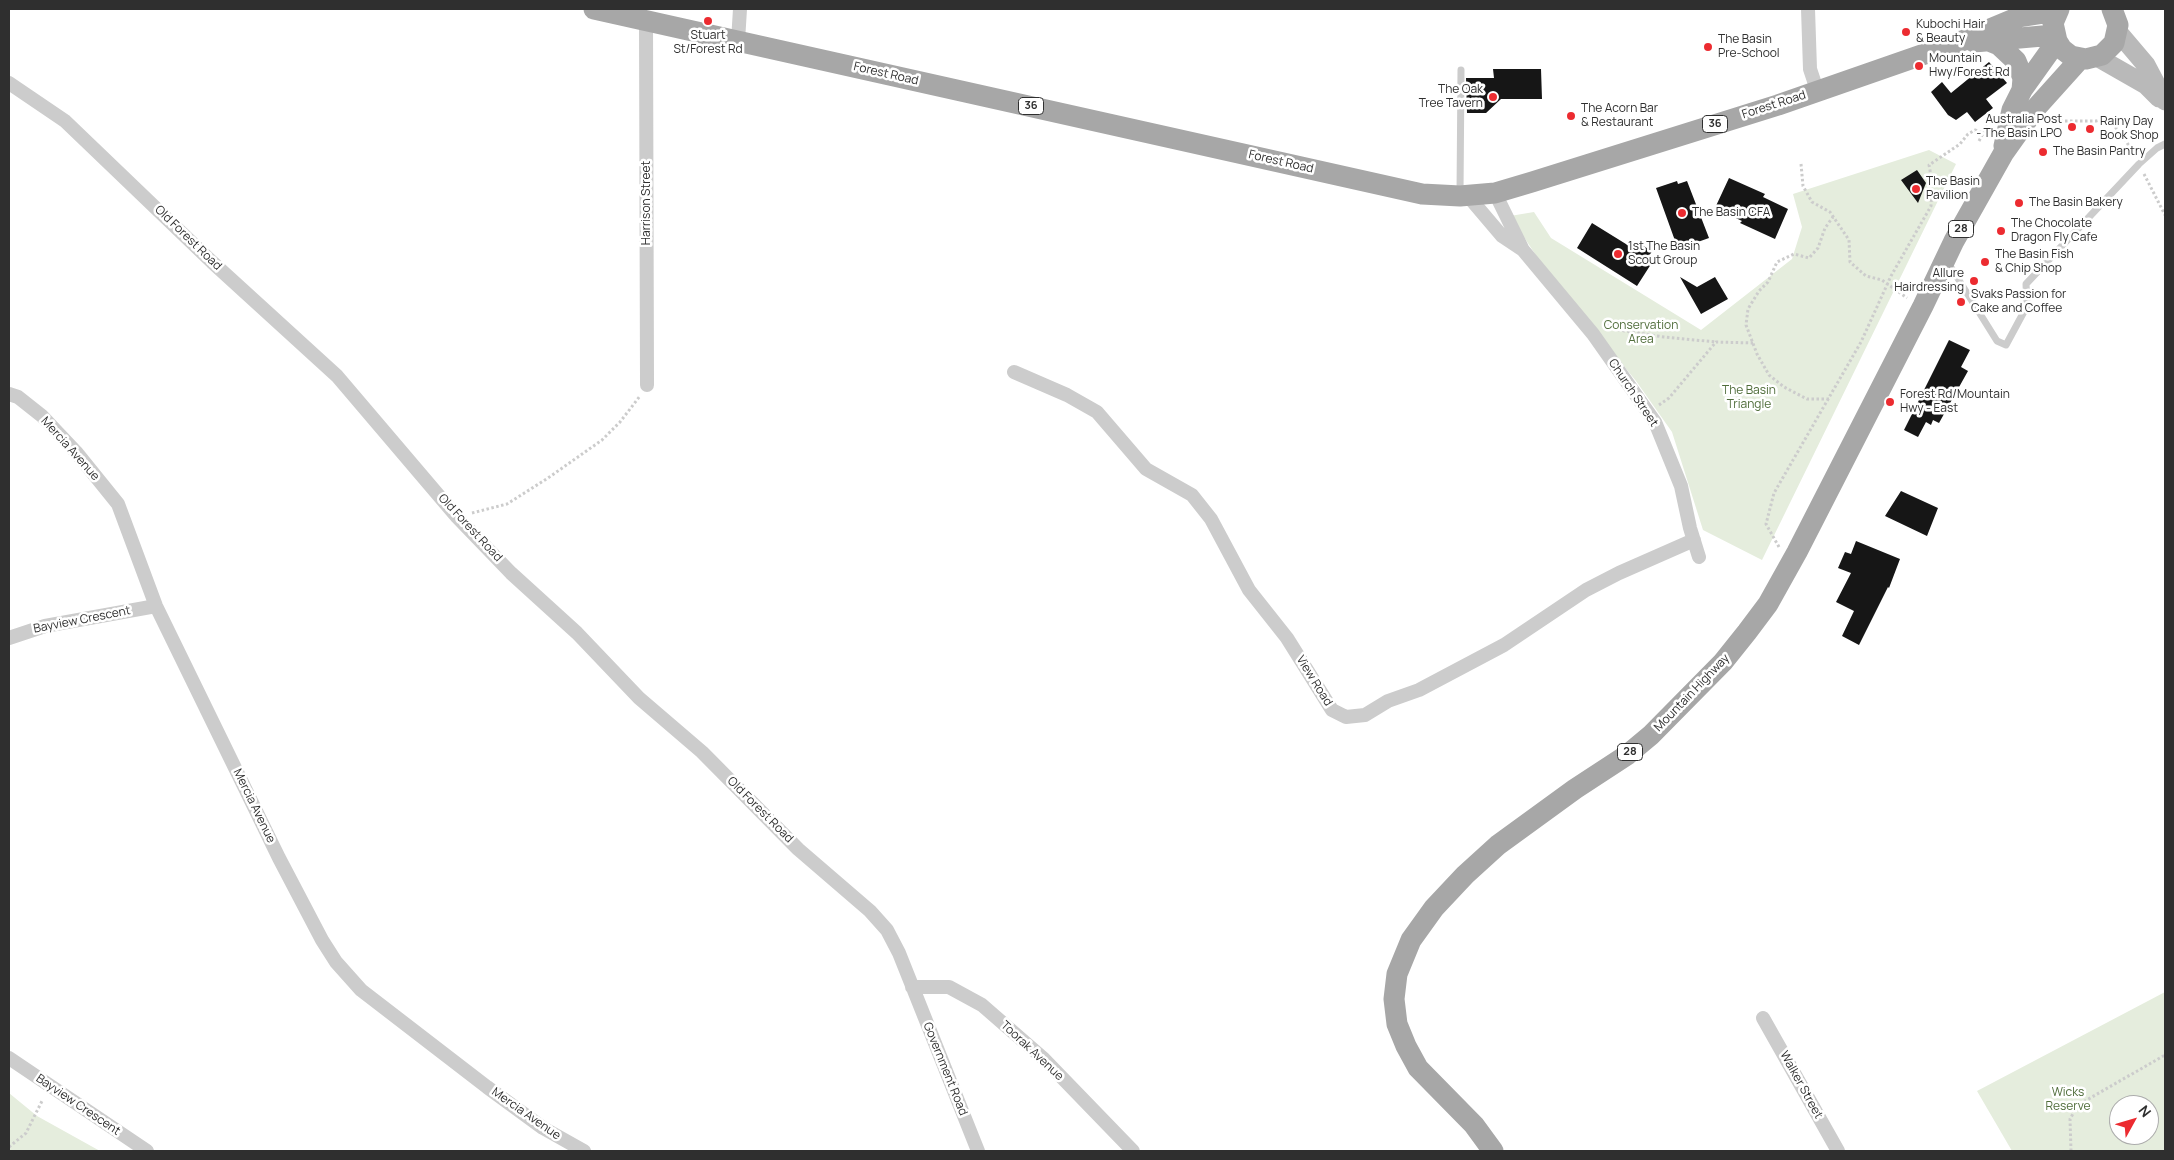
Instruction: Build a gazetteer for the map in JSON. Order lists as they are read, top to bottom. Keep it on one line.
{"streets":{"main road":["Forest Road","36","28","Mountain Highway"],"street":["Harrison Street","Old Forest Road","Church Street","Mercia Avenue","Bayview Crescent","View Road","Toorak Avenue","Government Road","Walker Street"]},"crossings":[["Forest Road","Harrison Street"],["Forest Road","28"],["Forest Road","Church Street"],["Forest Road","Mountain Highway"],["28","Mountain Highway"],["Old Forest Road","Toorak Avenue"],["Old Forest Road","Government Road"],["Church Street","View Road"],["Mercia Avenue","Bayview Crescent"],["Toorak Avenue","Government Road"]],"parks":["Conservation Area","The Basin Triangle","Wicks Reserve"],"places":["Stuart St/Forest Rd","Kubochi Hair & Beauty","The Basin Pre-School","Mountain Hwy/Forest Rd","The Oak Tree Tavern","The Acorn Bar & Restaurant","Australia Post - The Basin LPO","Rainy Day Book Shop","The Basin Pantry","The Basin Pavilion","The Basin Bakery","The Basin CFA","The Chocolate Dragon Fly Cafe","1st The Basin Scout Group","The Basin Fish & Chip Shop","Allure Hairdressing","Svaks Passion for Cake and Coffee","Forest Rd/Mountain Hwy - East"],"north":"top right"}
